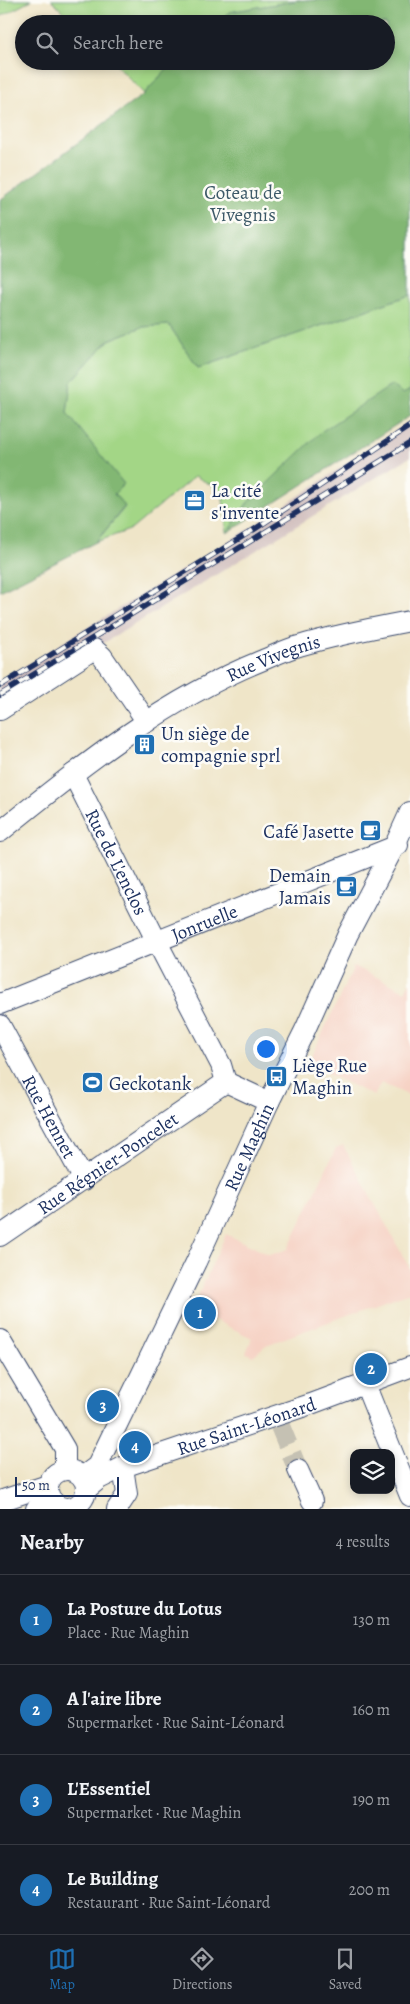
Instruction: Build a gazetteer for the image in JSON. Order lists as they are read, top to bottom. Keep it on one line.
{"streets":{"street":["Rue Vivegnis","Rue de L'enclos","Jonruelle","Rue Hennet","Rue Maghin","Rue Régnier-Poncelet","Rue Saint-Léonard"]},"crossings":[["Rue Vivegnis","Rue de L'enclos"],["Rue de L'enclos","Jonruelle"],["Rue de L'enclos","Rue Régnier-Poncelet"],["Jonruelle","Rue Maghin"],["Rue Hennet","Rue Régnier-Poncelet"],["Rue Maghin","Rue Saint-Léonard"]],"parks":["Coteau de Vivegnis"],"places":{"office":["La cité s'invente"],"building":["Un siège de compagnie sprl"],"cafe":["Café Jasette","Demain Jamais"],"bus stop":["Liège Rue Maghin"],"sports":["Geckotank"]},"scale_bar":"50 m","page":{"search":"Search here","pins":["1","2","3","4"],"scale":"50 m","heading":["Nearby","4 results"],"list":[{"mark":"1","name":"La Posture du Lotus","note":"Place · Rue Maghin","value":"130 m"},{"mark":"2","name":"A l'aire libre","note":"Supermarket · Rue Saint-Léonard","value":"160 m"},{"mark":"3","name":"L'Essentiel","note":"Supermarket · Rue Maghin","value":"190 m"},{"mark":"4","name":"Le Building","note":"Restaurant · Rue Saint-Léonard","value":"200 m"}],"nav":["Map","Directions","Saved"]}}
